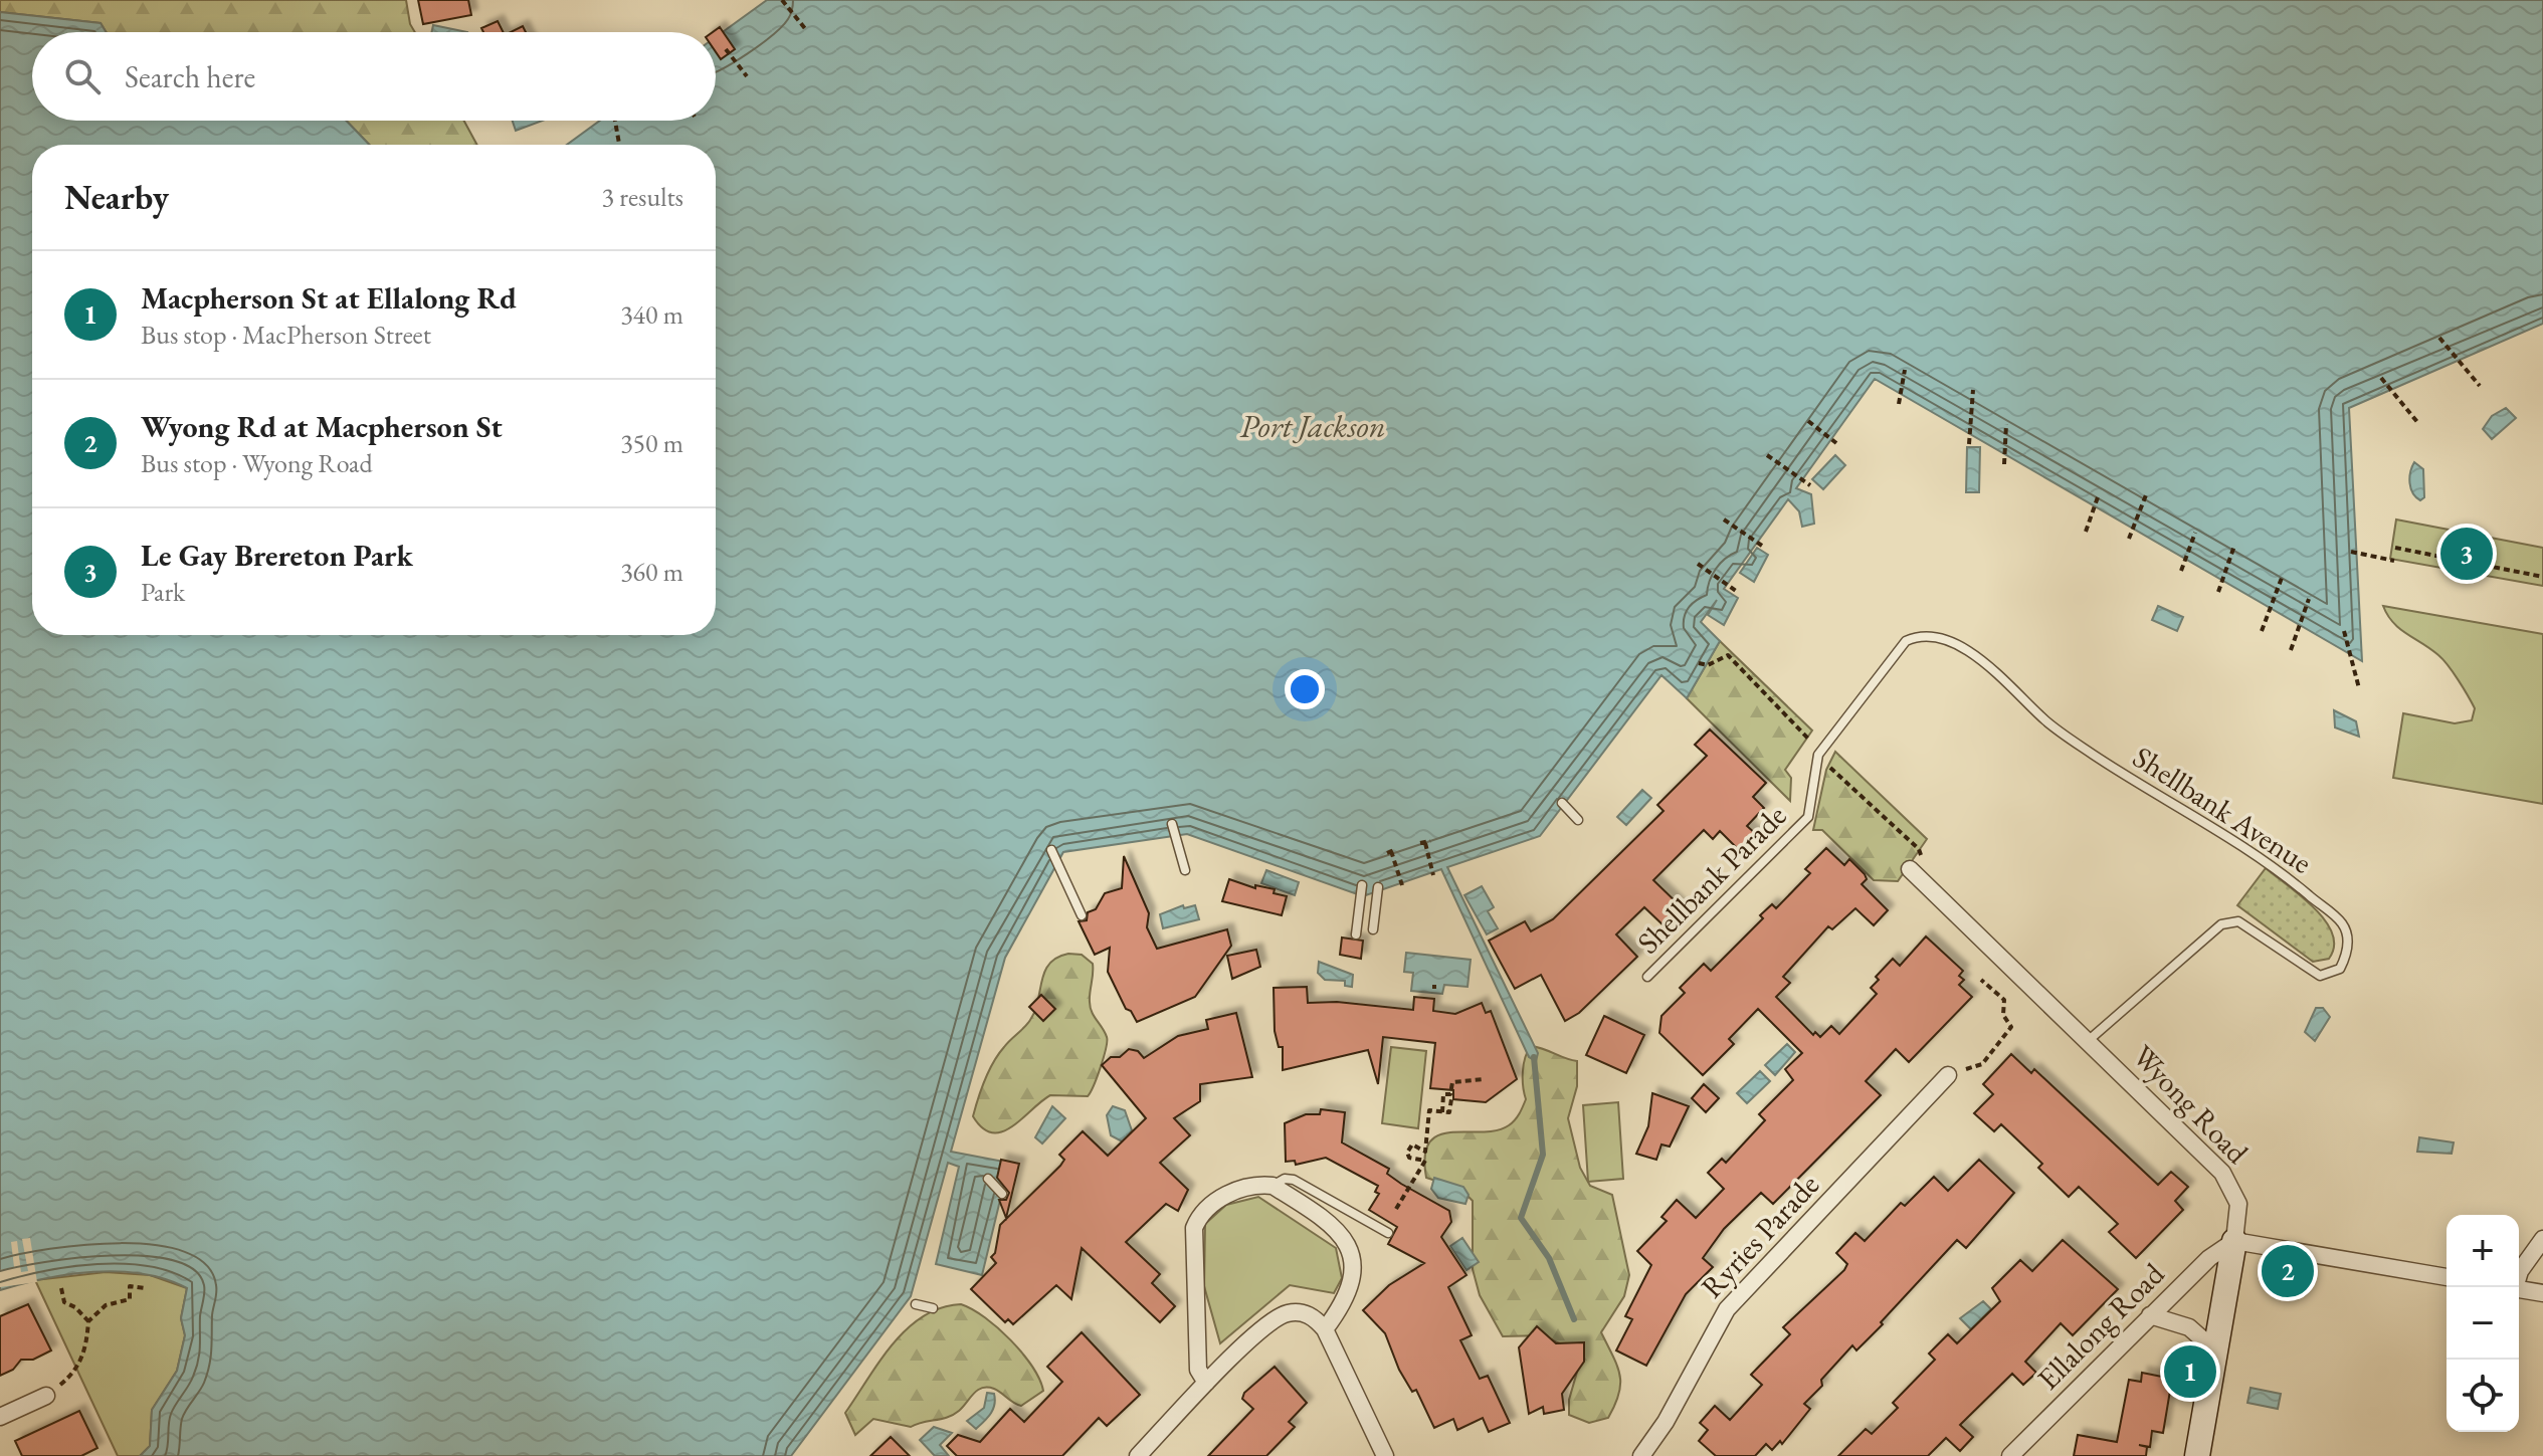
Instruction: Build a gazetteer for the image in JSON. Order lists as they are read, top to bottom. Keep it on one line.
{"streets":{"street":["Wyong Road","Ryries Parade","Ellalong Road"],"lane":["Shellbank Avenue","Shellbank Parade"]},"crossings":[["Shellbank Avenue","Shellbank Parade"],["Shellbank Avenue","Wyong Road"],["Wyong Road","Ellalong Road"]],"water":["Port Jackson"],"page":{"search":"Search here","heading":["Nearby","3 results"],"list":[{"mark":"1","name":"Macpherson St at Ellalong Rd","note":"Bus stop · MacPherson Street","value":"340 m"},{"mark":"2","name":"Wyong Rd at Macpherson St","note":"Bus stop · Wyong Road","value":"350 m"},{"mark":"3","name":"Le Gay Brereton Park","note":"Park","value":"360 m"}],"pins":["3","2","1"],"map_buttons":["+","−"]}}
